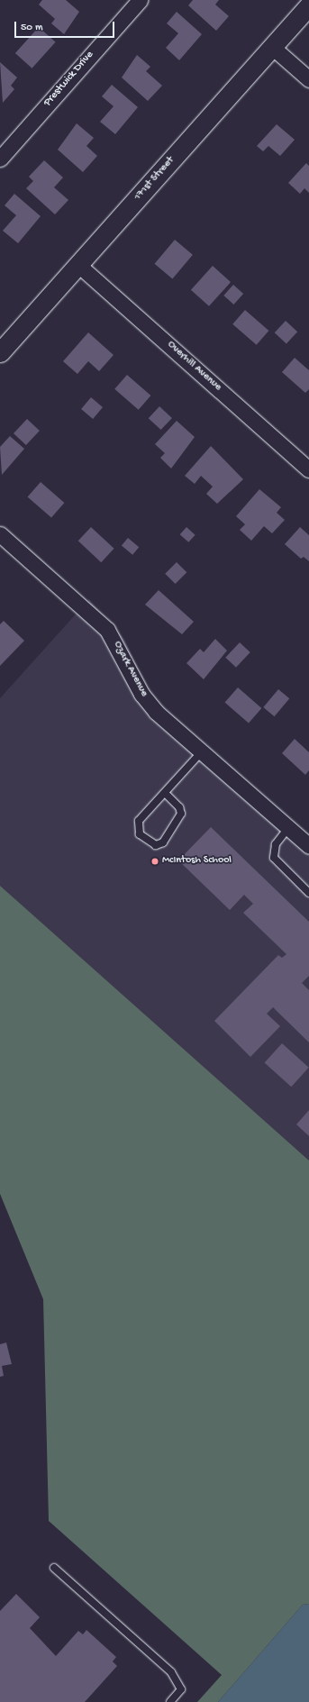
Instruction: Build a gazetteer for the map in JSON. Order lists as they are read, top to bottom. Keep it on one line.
{"streets":{"street":["Prestwick Drive","171st Street","Overhill Avenue","Ozark Avenue"]},"crossings":[["171st Street","Overhill Avenue"]],"places":["McIntosh School"],"scale_bar":"50 m"}
